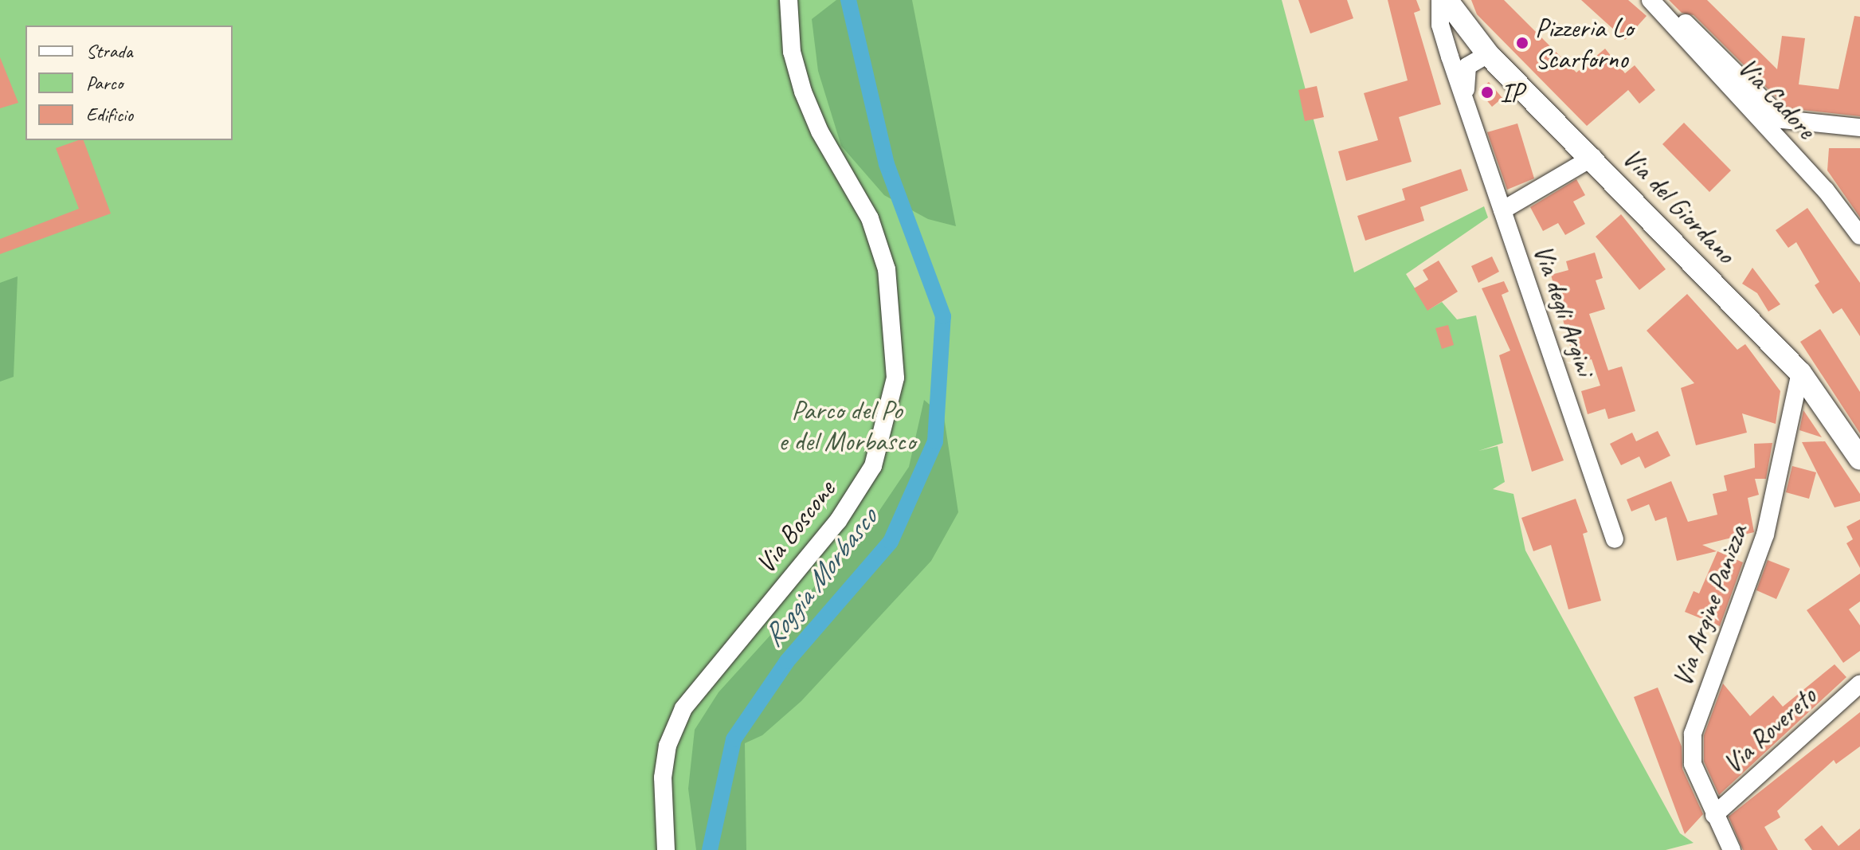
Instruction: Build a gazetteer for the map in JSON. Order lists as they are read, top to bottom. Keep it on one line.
{"streets":{"street":["Via Cadore","Via del Giordano","Via degli Argini","Via Boscone","Via Argine Panizza","Via Rovereto"]},"crossings":[["Via del Giordano","Via degli Argini"],["Via del Giordano","Via Argine Panizza"],["Via Argine Panizza","Via Rovereto"]],"water":["Roggia Morbasco"],"parks":["Parco del Po e del Morbasco"],"places":["Pizzeria Lo Scarforno","IP"],"legend":["Strada","Parco","Edificio"]}
